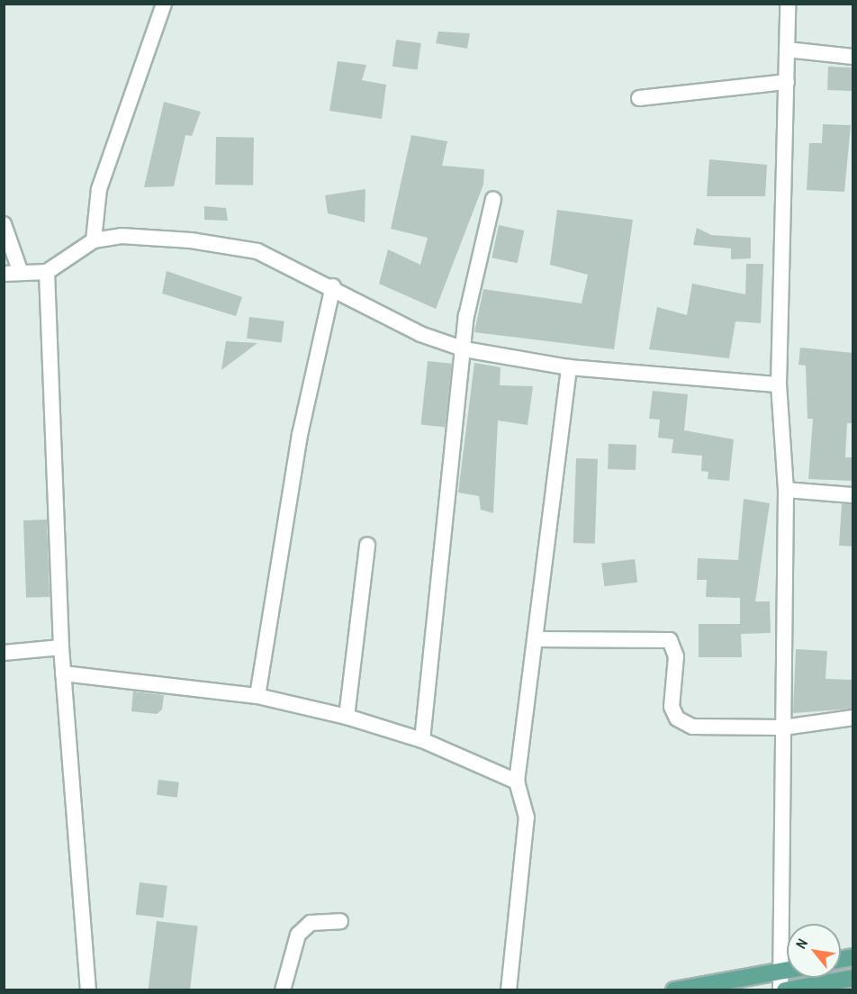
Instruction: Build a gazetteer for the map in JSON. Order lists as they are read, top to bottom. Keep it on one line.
{"north":"top left"}
